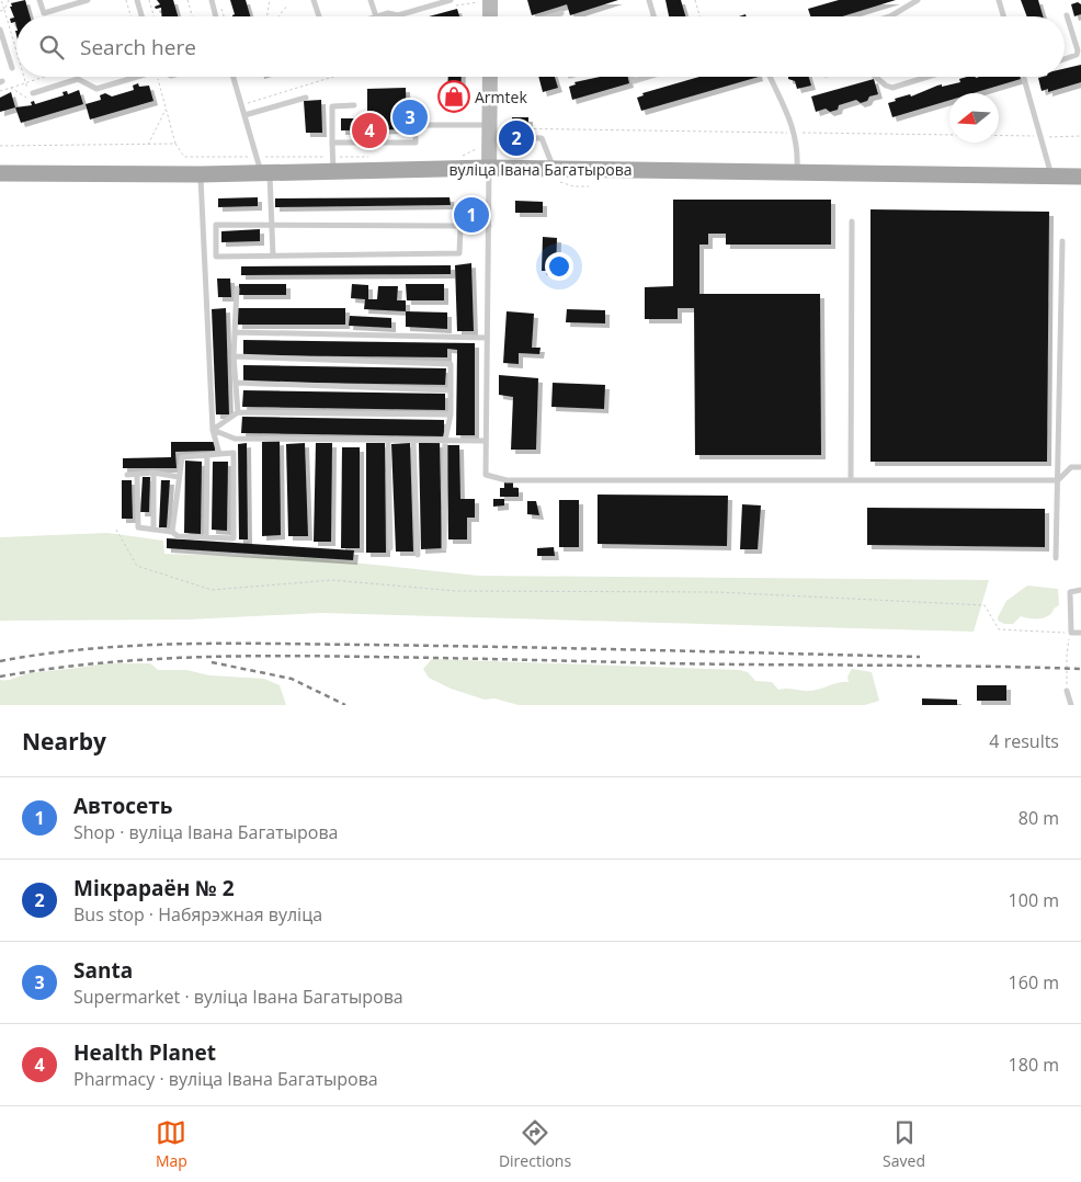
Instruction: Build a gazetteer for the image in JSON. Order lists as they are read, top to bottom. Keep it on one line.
{"streets":{"main road":["вуліца Івана Багатырова"]},"places":{"shop":["Armtek"]},"north":"left","page":{"search":"Search here","pins":["3","4","2","1"],"heading":["Nearby","4 results"],"list":[{"mark":"1","name":"Автосеть","note":"Shop · вуліца Івана Багатырова","value":"80 m"},{"mark":"2","name":"Мікрараён № 2","note":"Bus stop · Набярэжная вуліца","value":"100 m"},{"mark":"3","name":"Santa","note":"Supermarket · вуліца Івана Багатырова","value":"160 m"},{"mark":"4","name":"Health Planet","note":"Pharmacy · вуліца Івана Багатырова","value":"180 m"}],"nav":["Map","Directions","Saved"]}}
